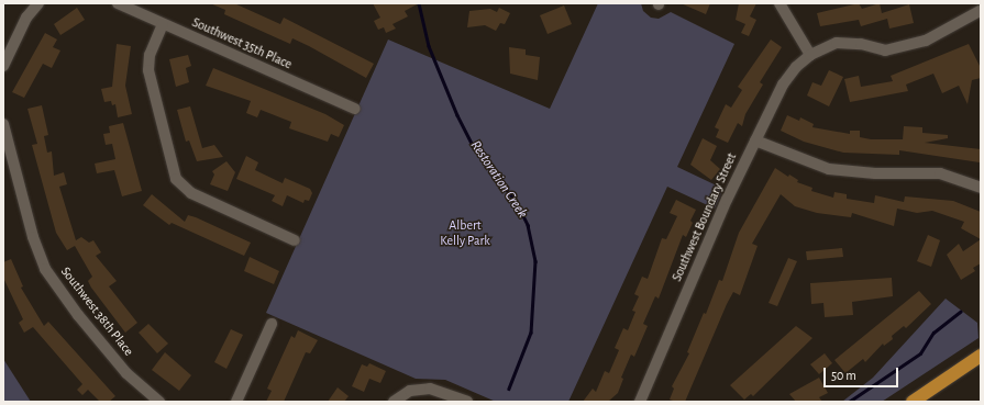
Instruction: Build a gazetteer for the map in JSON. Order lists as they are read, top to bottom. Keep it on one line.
{"streets":{"street":["Southwest 35th Place","Southwest Boundary Street","Southwest 38th Place"]},"water":["Restoration Creek"],"parks":["Albert Kelly Park"],"scale_bar":"50 m"}
